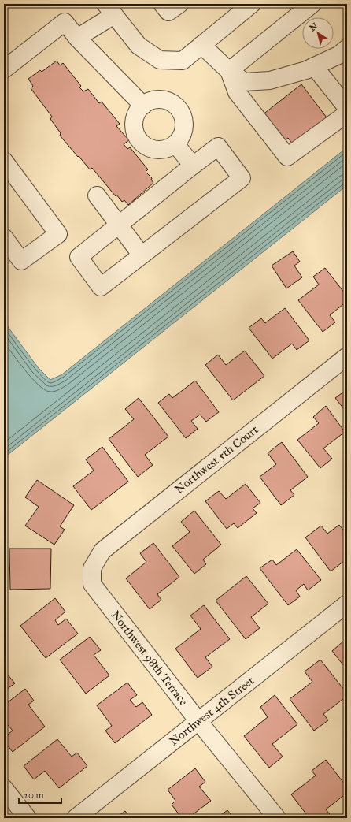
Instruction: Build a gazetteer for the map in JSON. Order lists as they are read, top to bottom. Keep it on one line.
{"streets":{"street":["Northwest 5th Court","Northwest 98th Terrace","Northwest 4th Street"]},"crossings":[["Northwest 5th Court","Northwest 98th Terrace"],["Northwest 98th Terrace","Northwest 4th Street"]],"scale_bar":"20 m","north":"top left"}
